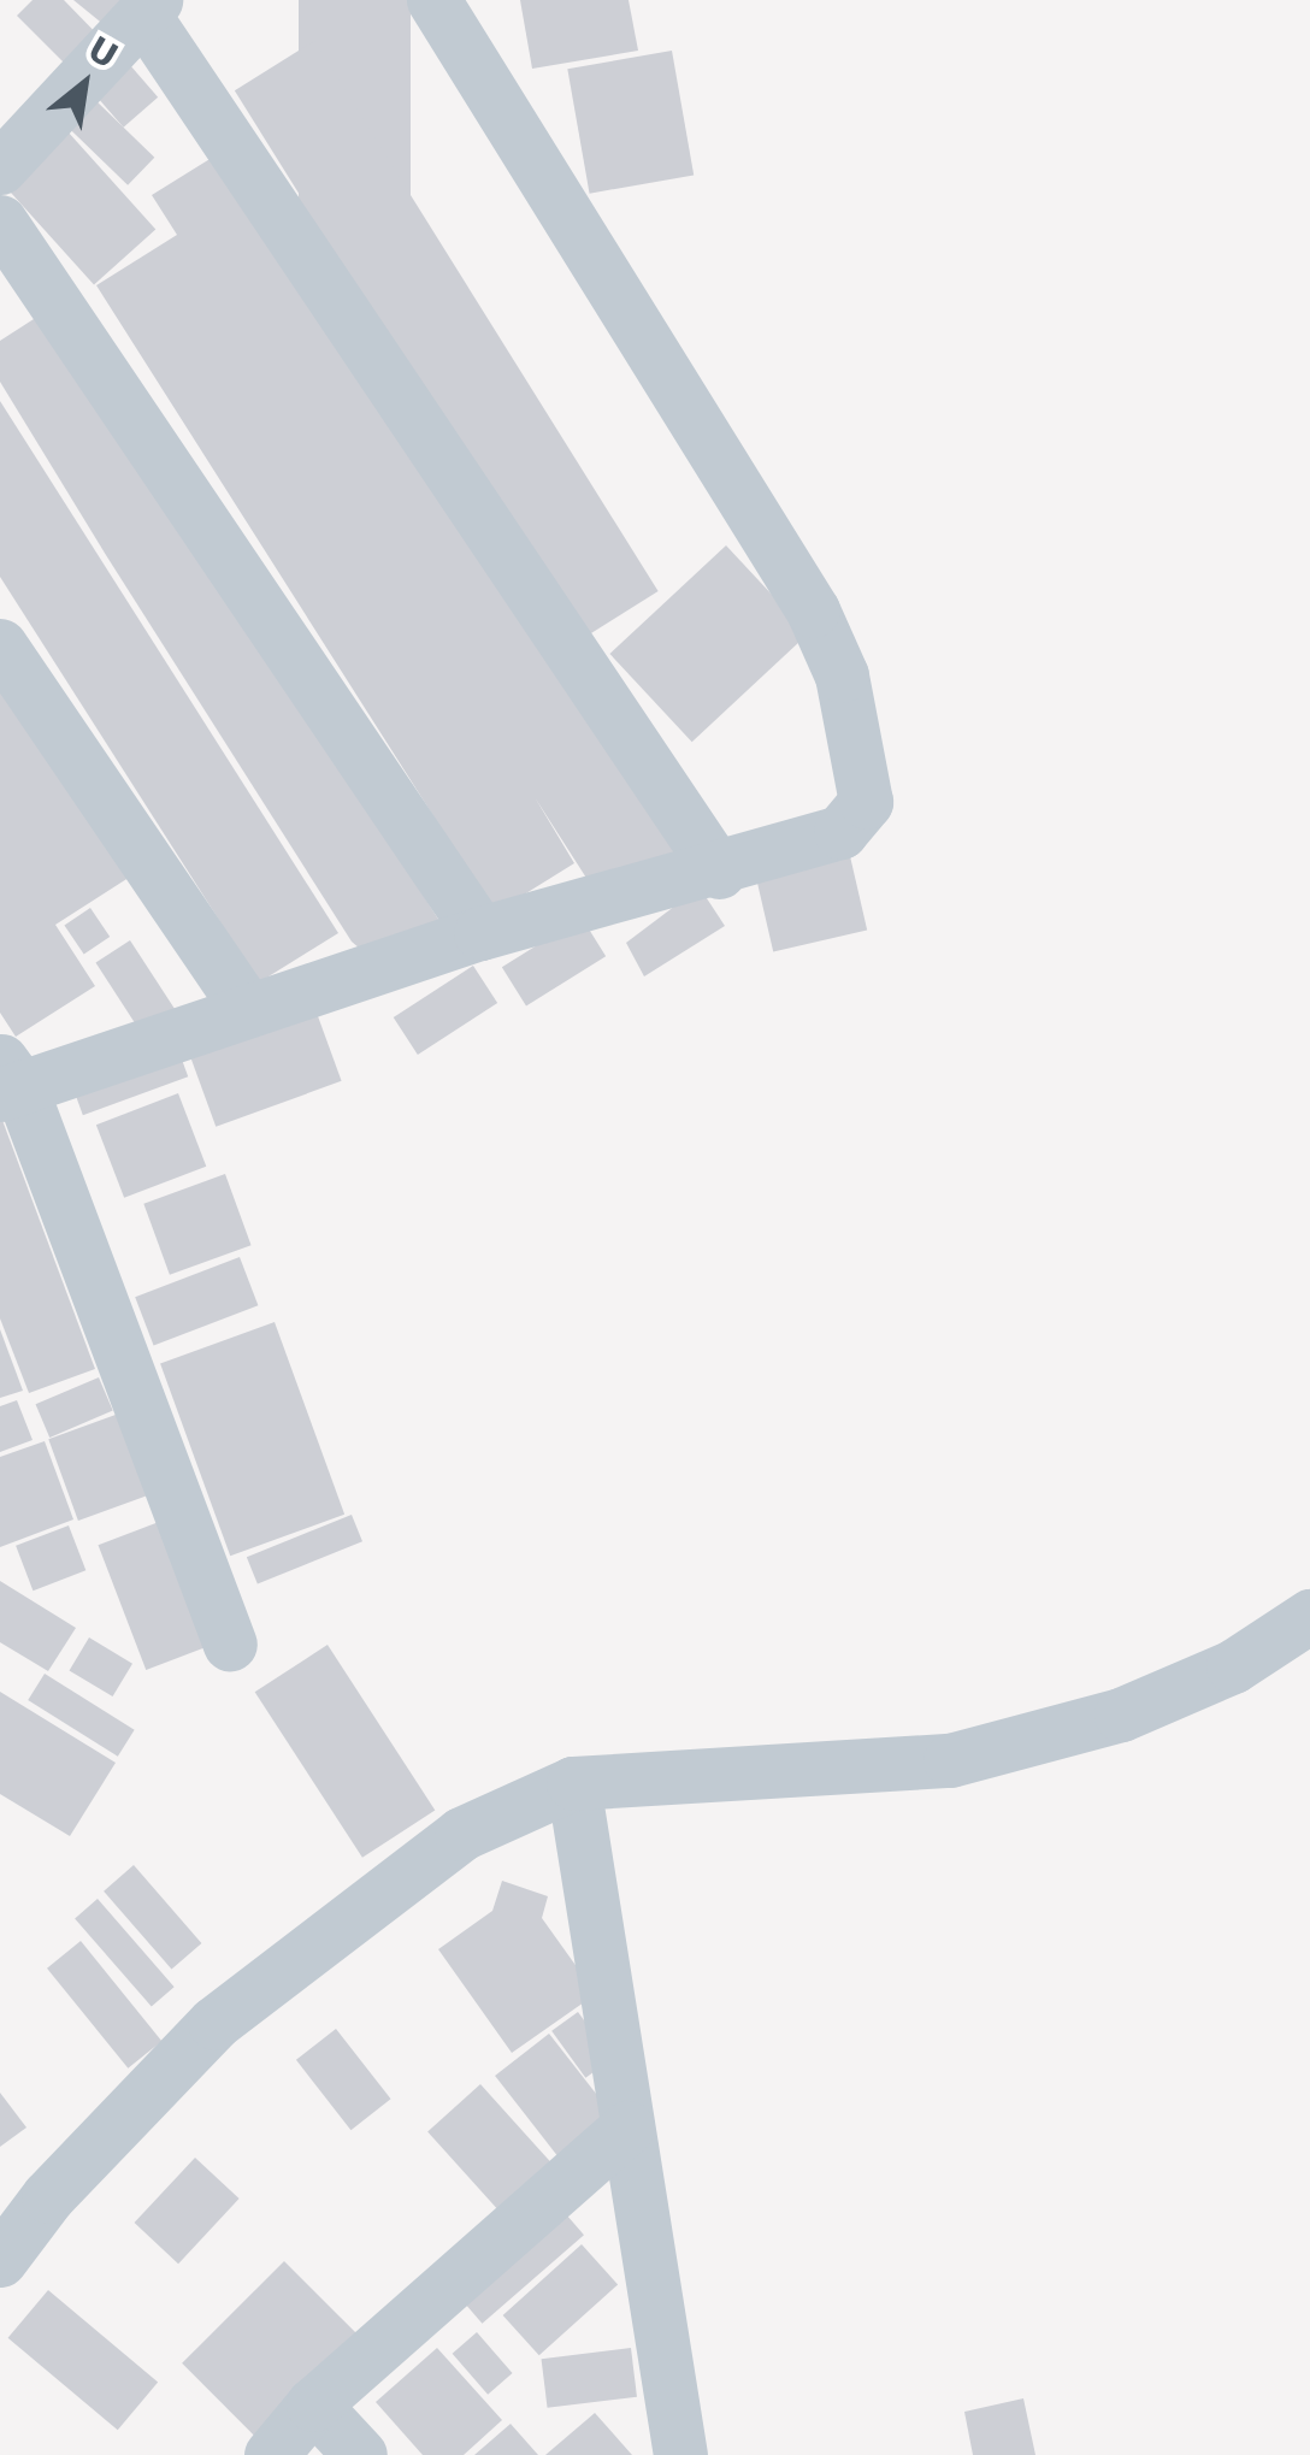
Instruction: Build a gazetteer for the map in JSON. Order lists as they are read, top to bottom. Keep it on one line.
{"north":"top right"}
